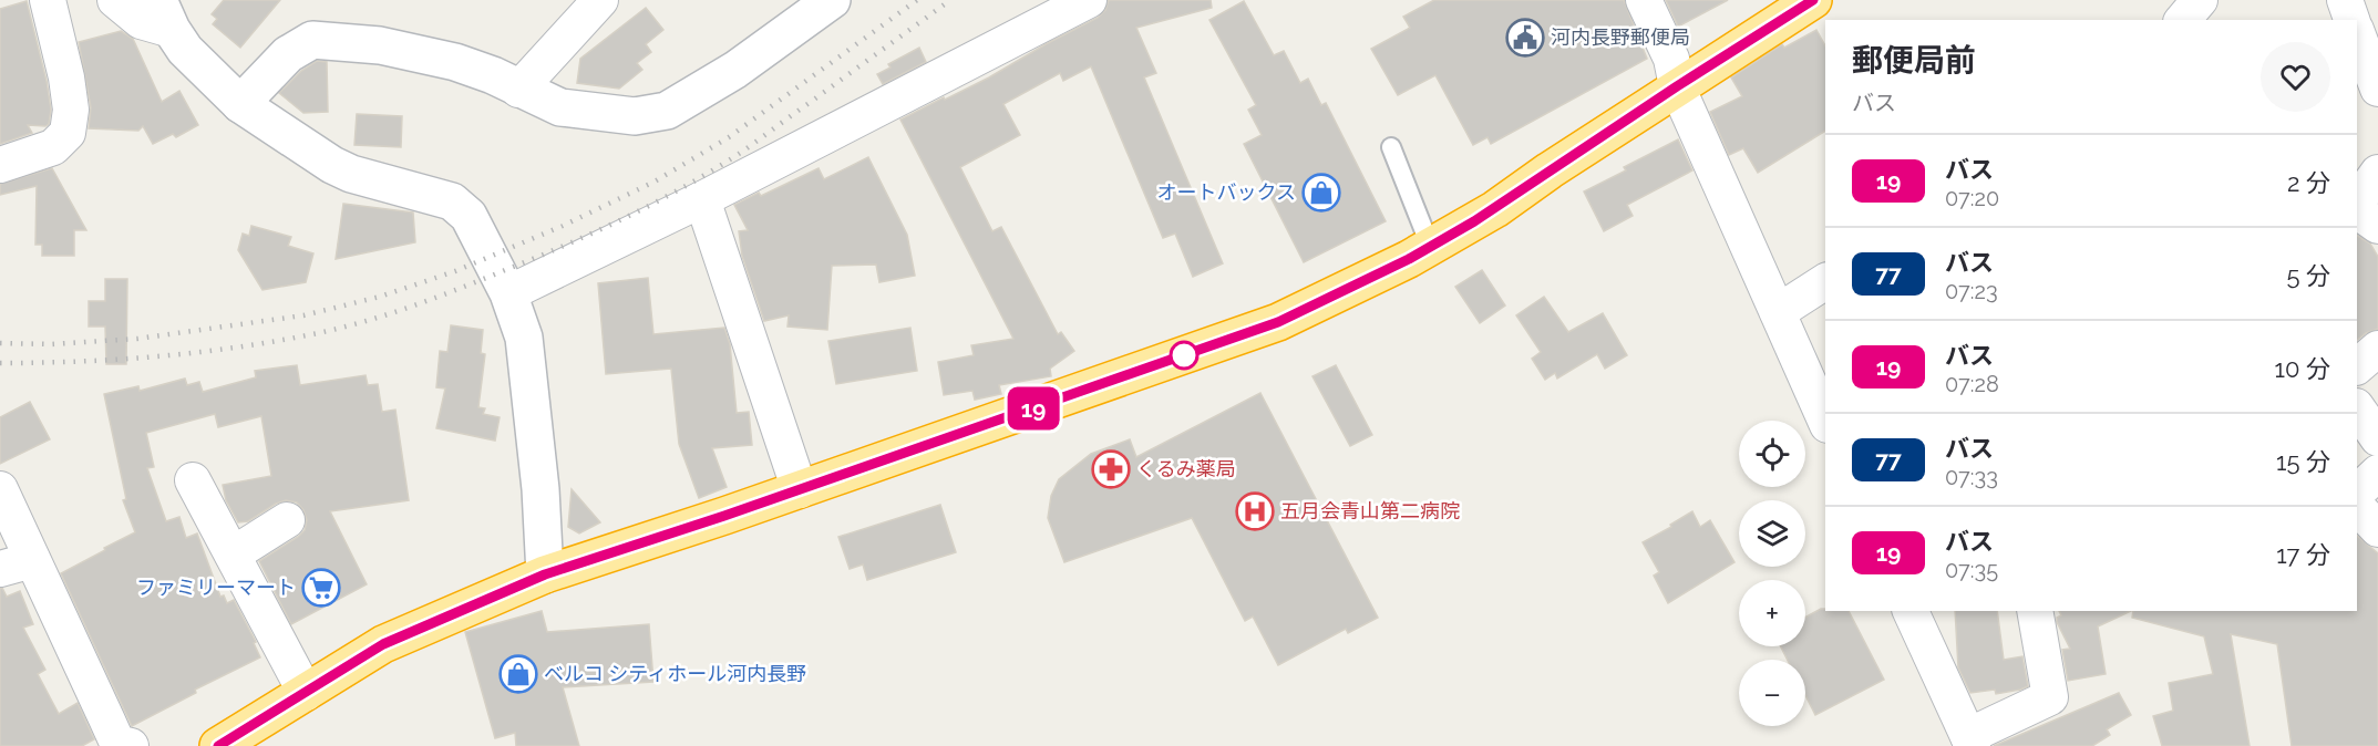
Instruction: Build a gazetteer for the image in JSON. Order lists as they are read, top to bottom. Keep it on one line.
{"places":{"public building":["河内長野郵便局"],"shop":["オートバックス","ベルコ シティホール河内長野"],"pharmacy":["くるみ薬局"],"hospital":["五月会青山第二病院"],"supermarket":["ファミリーマート"]},"lines":["bus line 19"],"page":{"on_map":"19","heading":["郵便局前","バス"],"list":[{"mark":"19","name":"バス","note":"07:20","value":"2 分"},{"mark":"77","name":"バス","note":"07:23","value":"5 分"},{"mark":"19","name":"バス","note":"07:28","value":"10 分"},{"mark":"77","name":"バス","note":"07:33","value":"15 分"},{"mark":"19","name":"バス","note":"07:35","value":"17 分"}],"map_buttons":["+","−"]}}
